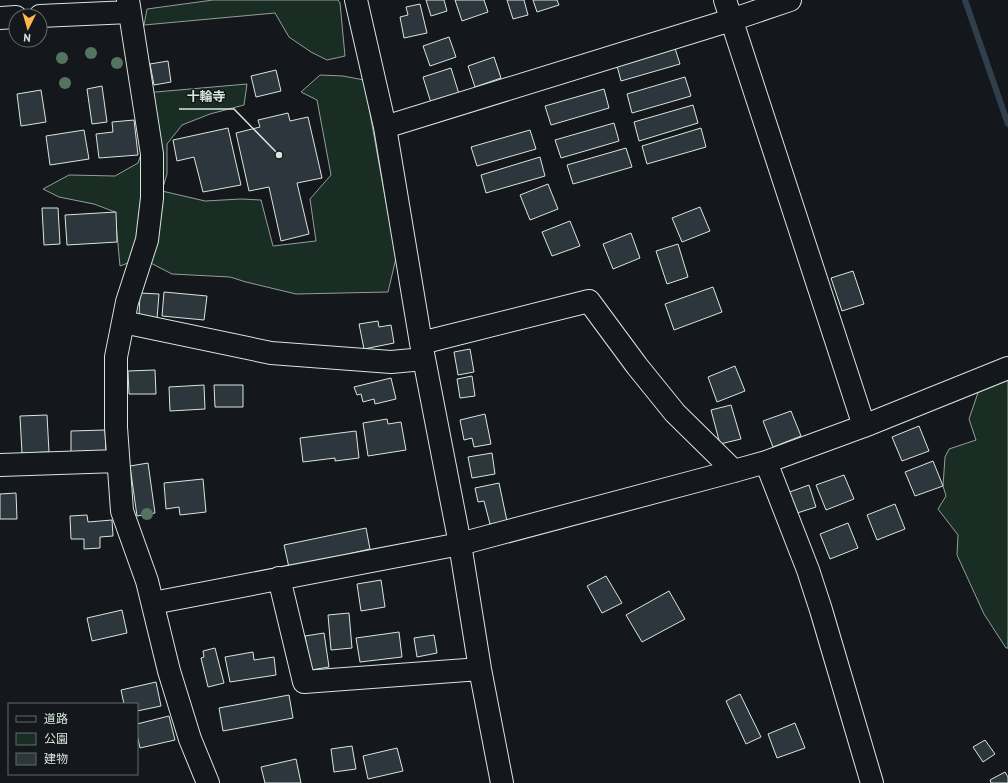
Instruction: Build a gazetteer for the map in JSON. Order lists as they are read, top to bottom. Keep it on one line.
{"places":["十輪寺"],"legend":["道路","公園","建物"],"north":"bottom"}
